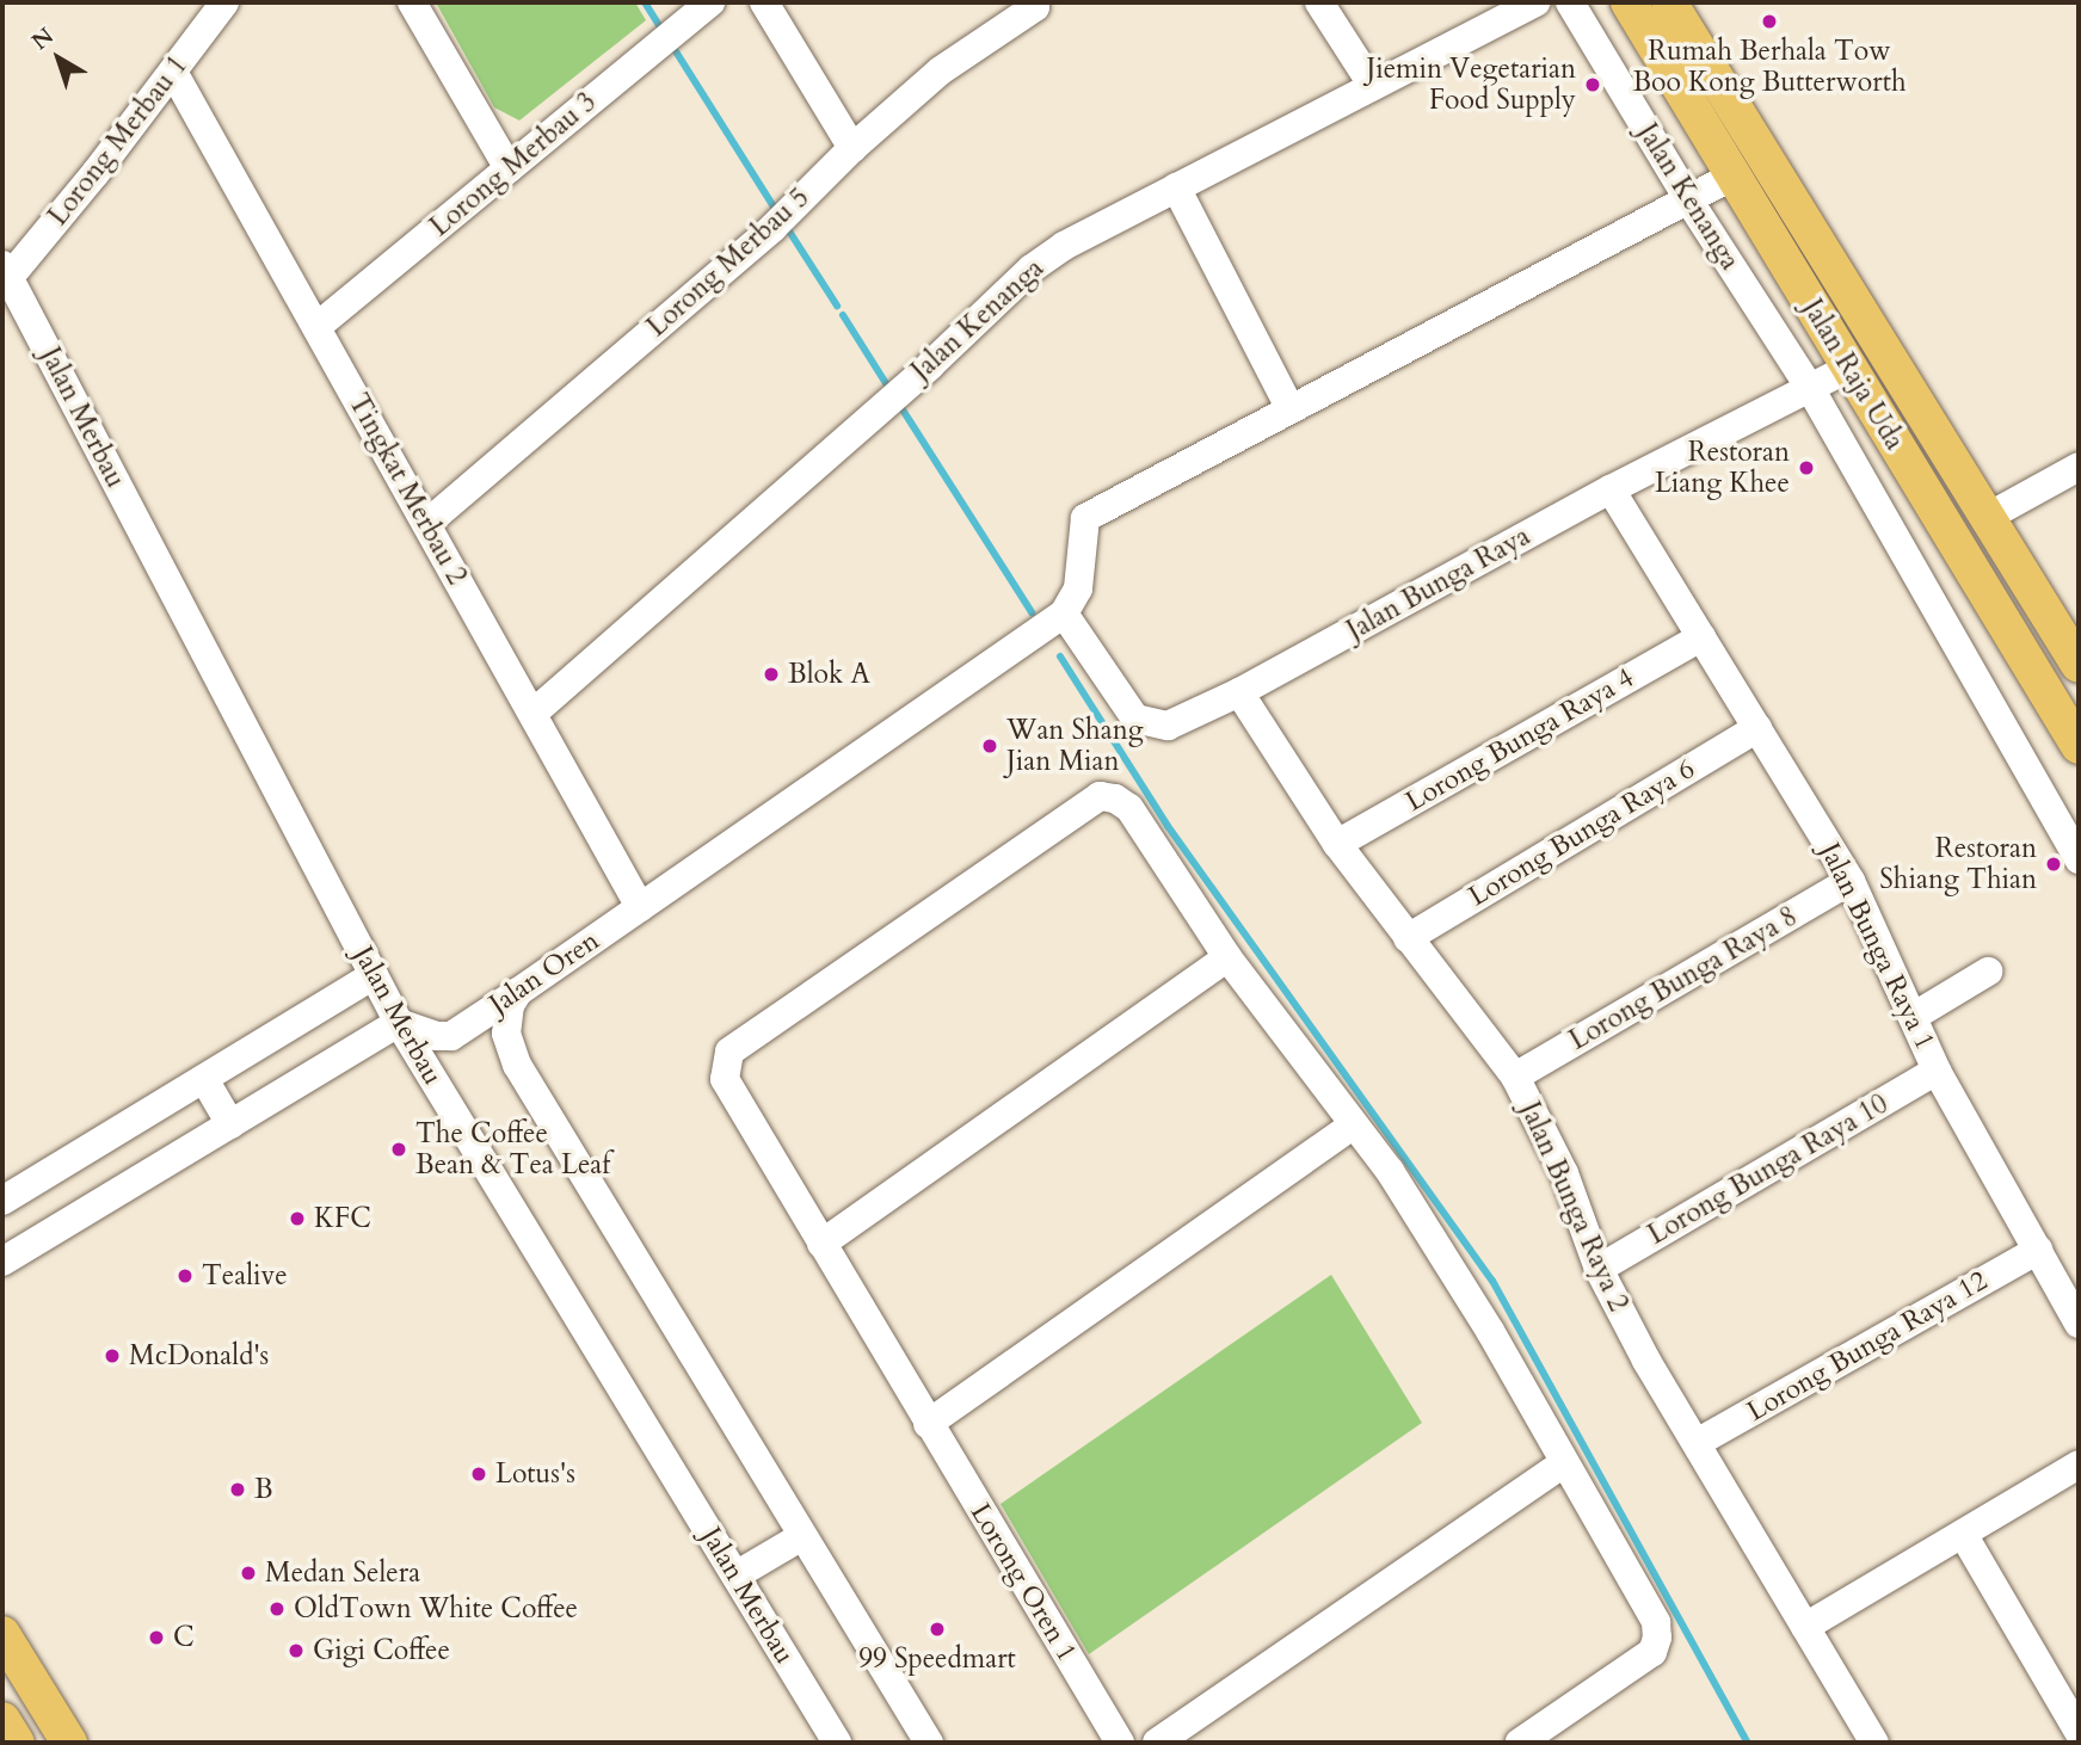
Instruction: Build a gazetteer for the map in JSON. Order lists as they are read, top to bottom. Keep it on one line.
{"streets":{"main road":["Jalan Raja Uda"],"street":["Lorong Merbau 1","Lorong Merbau 3","Jalan Kenanga","Lorong Merbau 5","Jalan Merbau","Tingkat Merbau 2","Jalan Bunga Raya","Lorong Bunga Raya 4","Lorong Bunga Raya 6","Jalan Bunga Raya 1","Jalan Oren","Lorong Bunga Raya 8","Lorong Bunga Raya 10","Jalan Bunga Raya 2","Lorong Bunga Raya 12","Lorong Oren 1"]},"crossings":[["Lorong Merbau 1","Jalan Merbau"],["Lorong Merbau 1","Tingkat Merbau 2"],["Lorong Merbau 3","Tingkat Merbau 2"],["Jalan Kenanga","Tingkat Merbau 2"],["Jalan Kenanga","Jalan Bunga Raya"],["Lorong Merbau 5","Tingkat Merbau 2"],["Jalan Raja Uda","Jalan Bunga Raya"],["Jalan Merbau","Jalan Oren"],["Tingkat Merbau 2","Jalan Oren"],["Jalan Bunga Raya","Jalan Bunga Raya 1"],["Jalan Bunga Raya","Jalan Oren"],["Jalan Bunga Raya","Jalan Bunga Raya 2"],["Lorong Bunga Raya 4","Jalan Bunga Raya 1"],["Lorong Bunga Raya 4","Jalan Bunga Raya 2"],["Lorong Bunga Raya 6","Jalan Bunga Raya 1"],["Lorong Bunga Raya 6","Jalan Bunga Raya 2"],["Jalan Bunga Raya 1","Lorong Bunga Raya 8"],["Jalan Bunga Raya 1","Lorong Bunga Raya 10"],["Jalan Bunga Raya 1","Lorong Bunga Raya 12"],["Lorong Bunga Raya 8","Jalan Bunga Raya 2"],["Lorong Bunga Raya 10","Jalan Bunga Raya 2"],["Jalan Bunga Raya 2","Lorong Bunga Raya 12"]],"places":["Rumah Berhala Tow Boo Kong Butterworth","Jiemin Vegetarian Food Supply","Restoran Liang Khee","Blok A","Wan Shang Jian Mian","Restoran Shiang Thian","The Coffee Bean & Tea Leaf","KFC","Tealive","McDonald's","Lotus's","B","Medan Selera","OldTown White Coffee","99 Speedmart","C","Gigi Coffee"],"north":"top left"}
